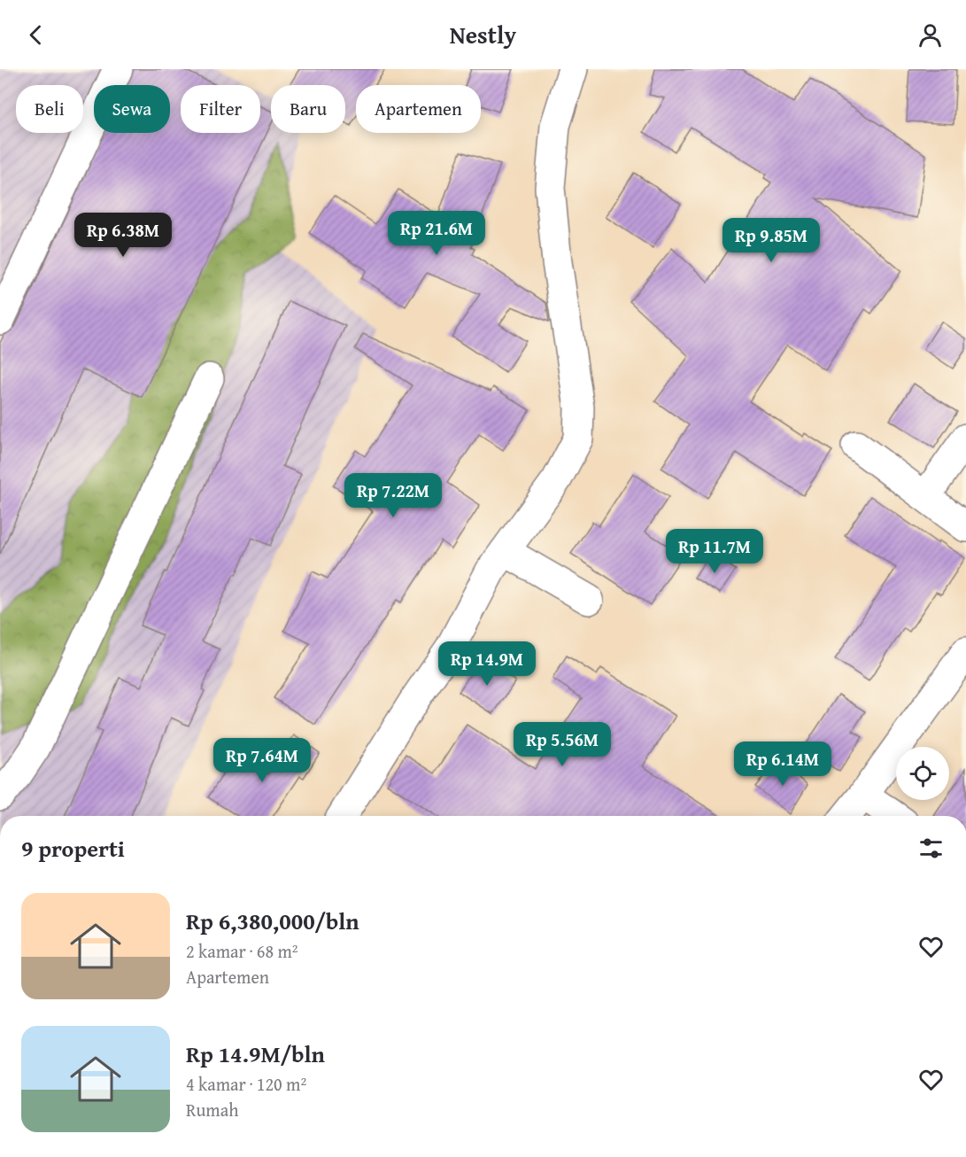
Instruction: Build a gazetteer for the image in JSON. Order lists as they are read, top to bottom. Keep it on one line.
{"page":{"header":"Nestly","chip":["Beli","Sewa","Filter","Baru","Apartemen"],"price":["Rp 21.6M","Rp 6.38M","Rp 9.85M","Rp 7.22M","Rp 11.7M","Rp 14.9M","Rp 5.56M","Rp 7.64M","Rp 6.14M"],"heading":"9 properti","list":[{"name":"Rp 6,380,000/bln","note":"2 kamar · 68 m² · Apartemen"},{"name":"Rp 14.9M/bln","note":"4 kamar · 120 m² · Rumah"}]}}
